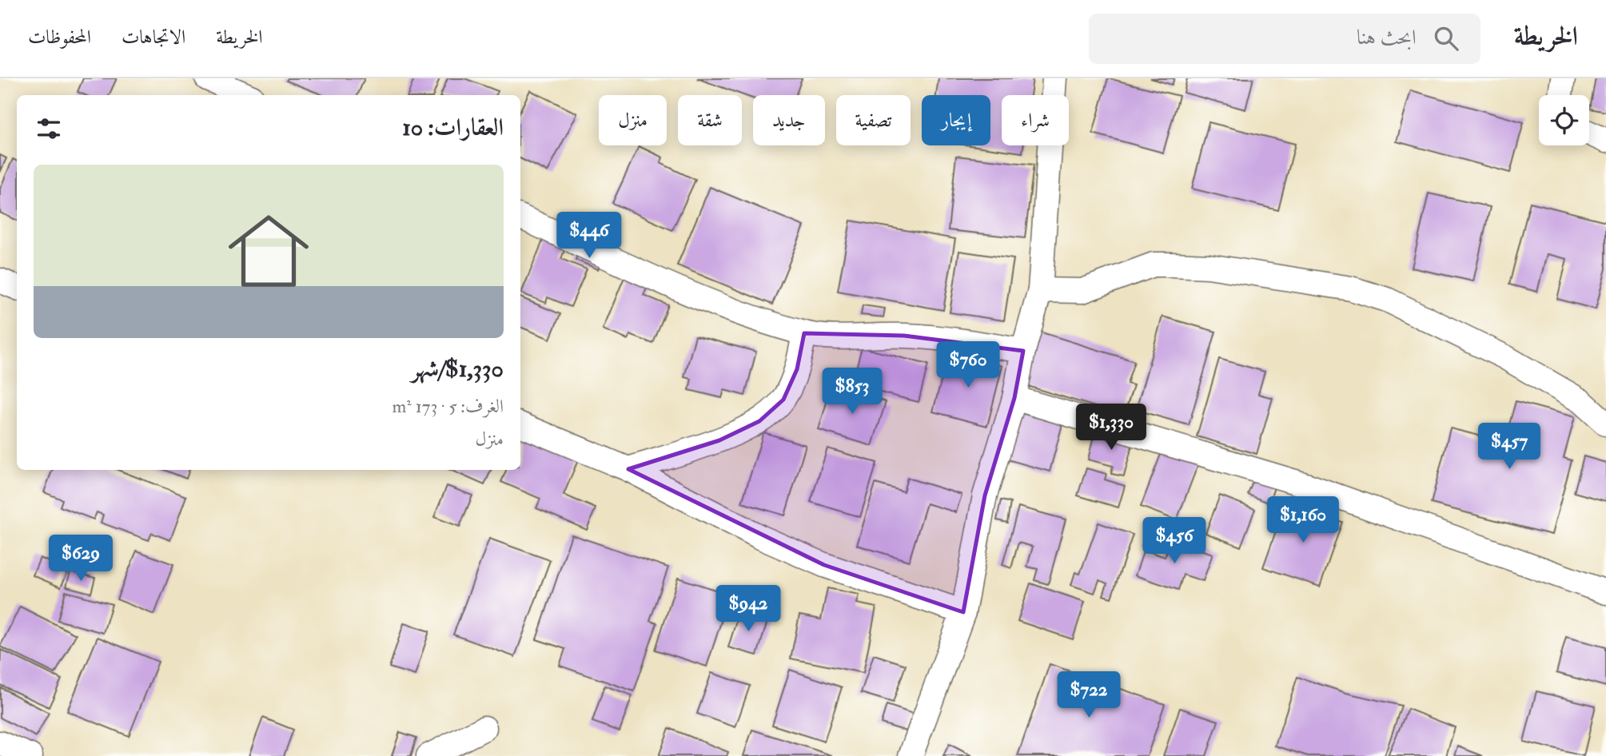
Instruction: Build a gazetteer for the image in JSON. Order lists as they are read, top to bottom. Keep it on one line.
{"page":{"header":"الخريطة","search":"ابحث هنا","nav":["الخريطة","الاتجاهات","المحفوظات"],"chip":["شراء","إيجار","تصفية","جديد","شقة","منزل"],"heading":"العقارات: 10","list":[{"name":"$1,330/شهر","note":"الغرف: 5 · 173 m² · منزل"}],"price":["$446","$760","$853","$1,330","$457","$1,160","$456","$629","$942","$722"]}}
